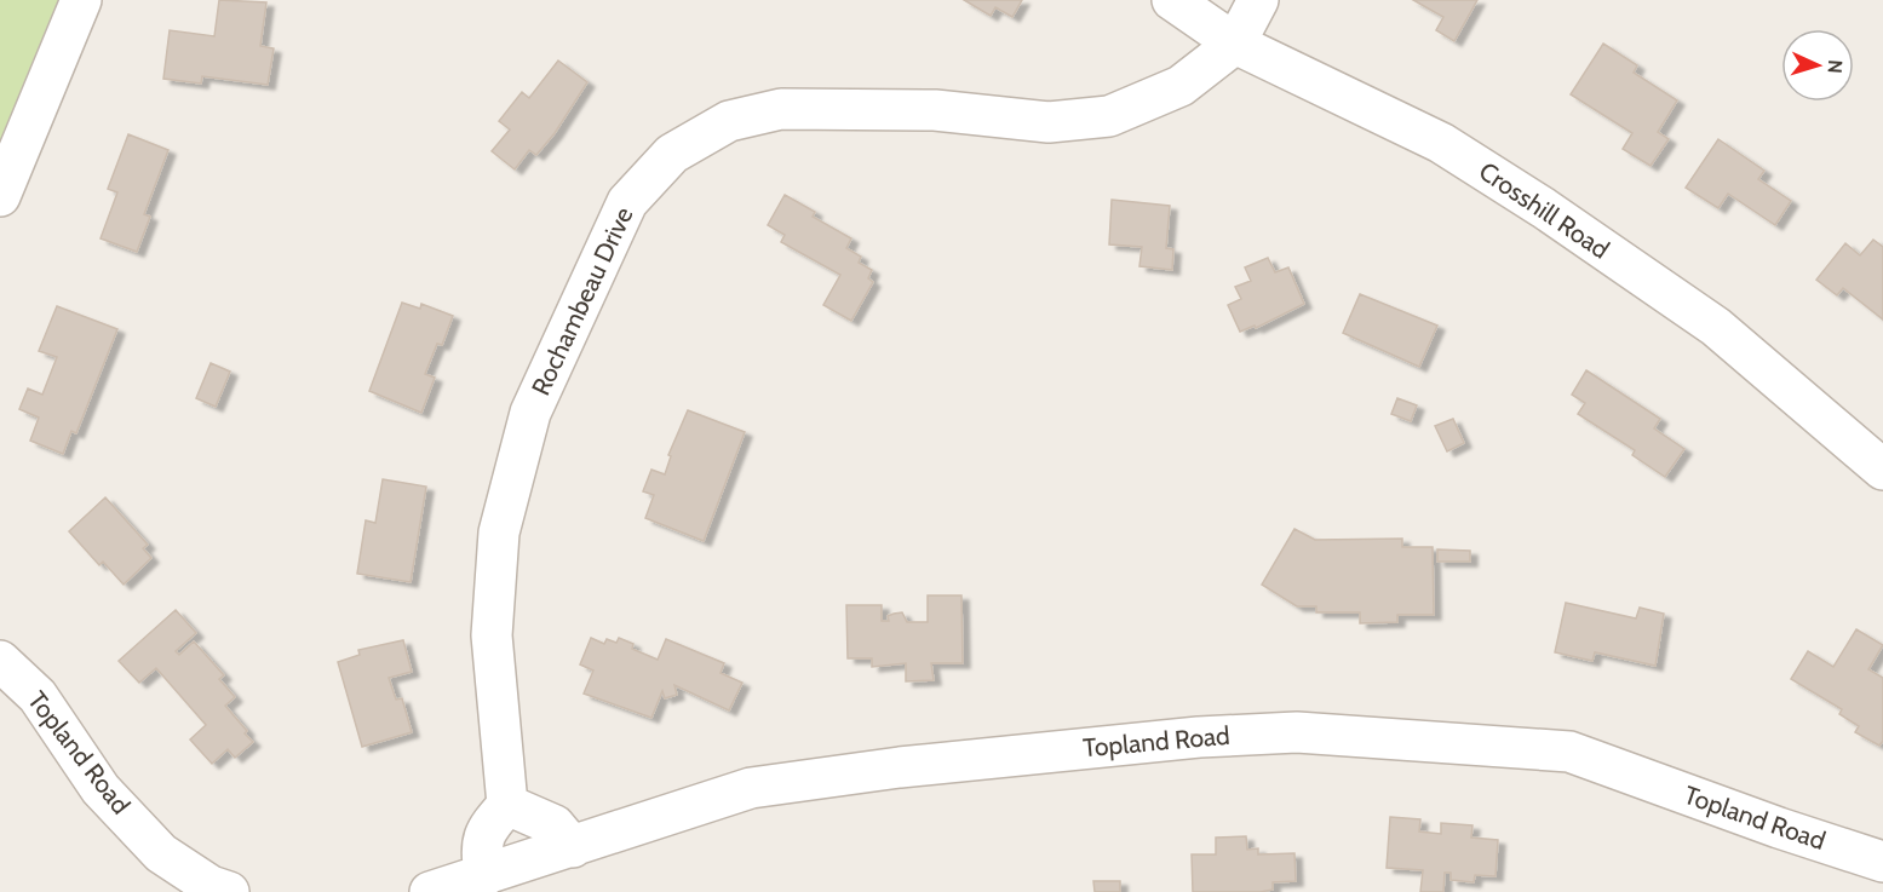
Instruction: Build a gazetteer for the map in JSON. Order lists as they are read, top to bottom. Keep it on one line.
{"streets":{"street":["Crosshill Road","Rochambeau Drive","Topland Road"]},"crossings":[["Crosshill Road","Rochambeau Drive"]],"north":"right"}
